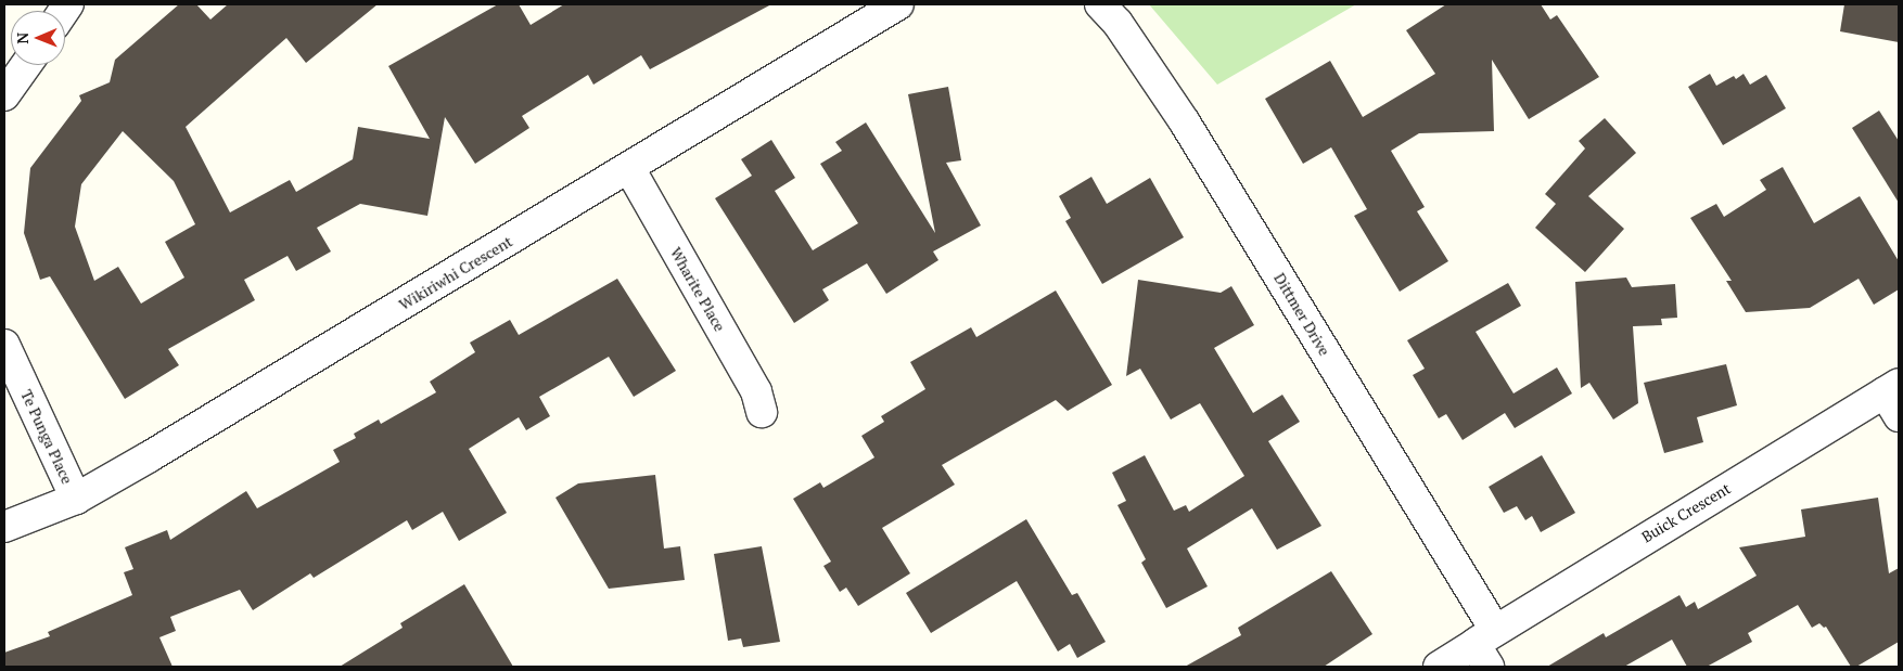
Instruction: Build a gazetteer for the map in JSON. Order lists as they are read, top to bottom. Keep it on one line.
{"streets":{"street":["Wikiriwhi Crescent","Wharite Place","Dittmer Drive","Te Punga Place","Buick Crescent"]},"crossings":[["Wikiriwhi Crescent","Wharite Place"],["Wikiriwhi Crescent","Te Punga Place"],["Dittmer Drive","Buick Crescent"]],"north":"left"}
